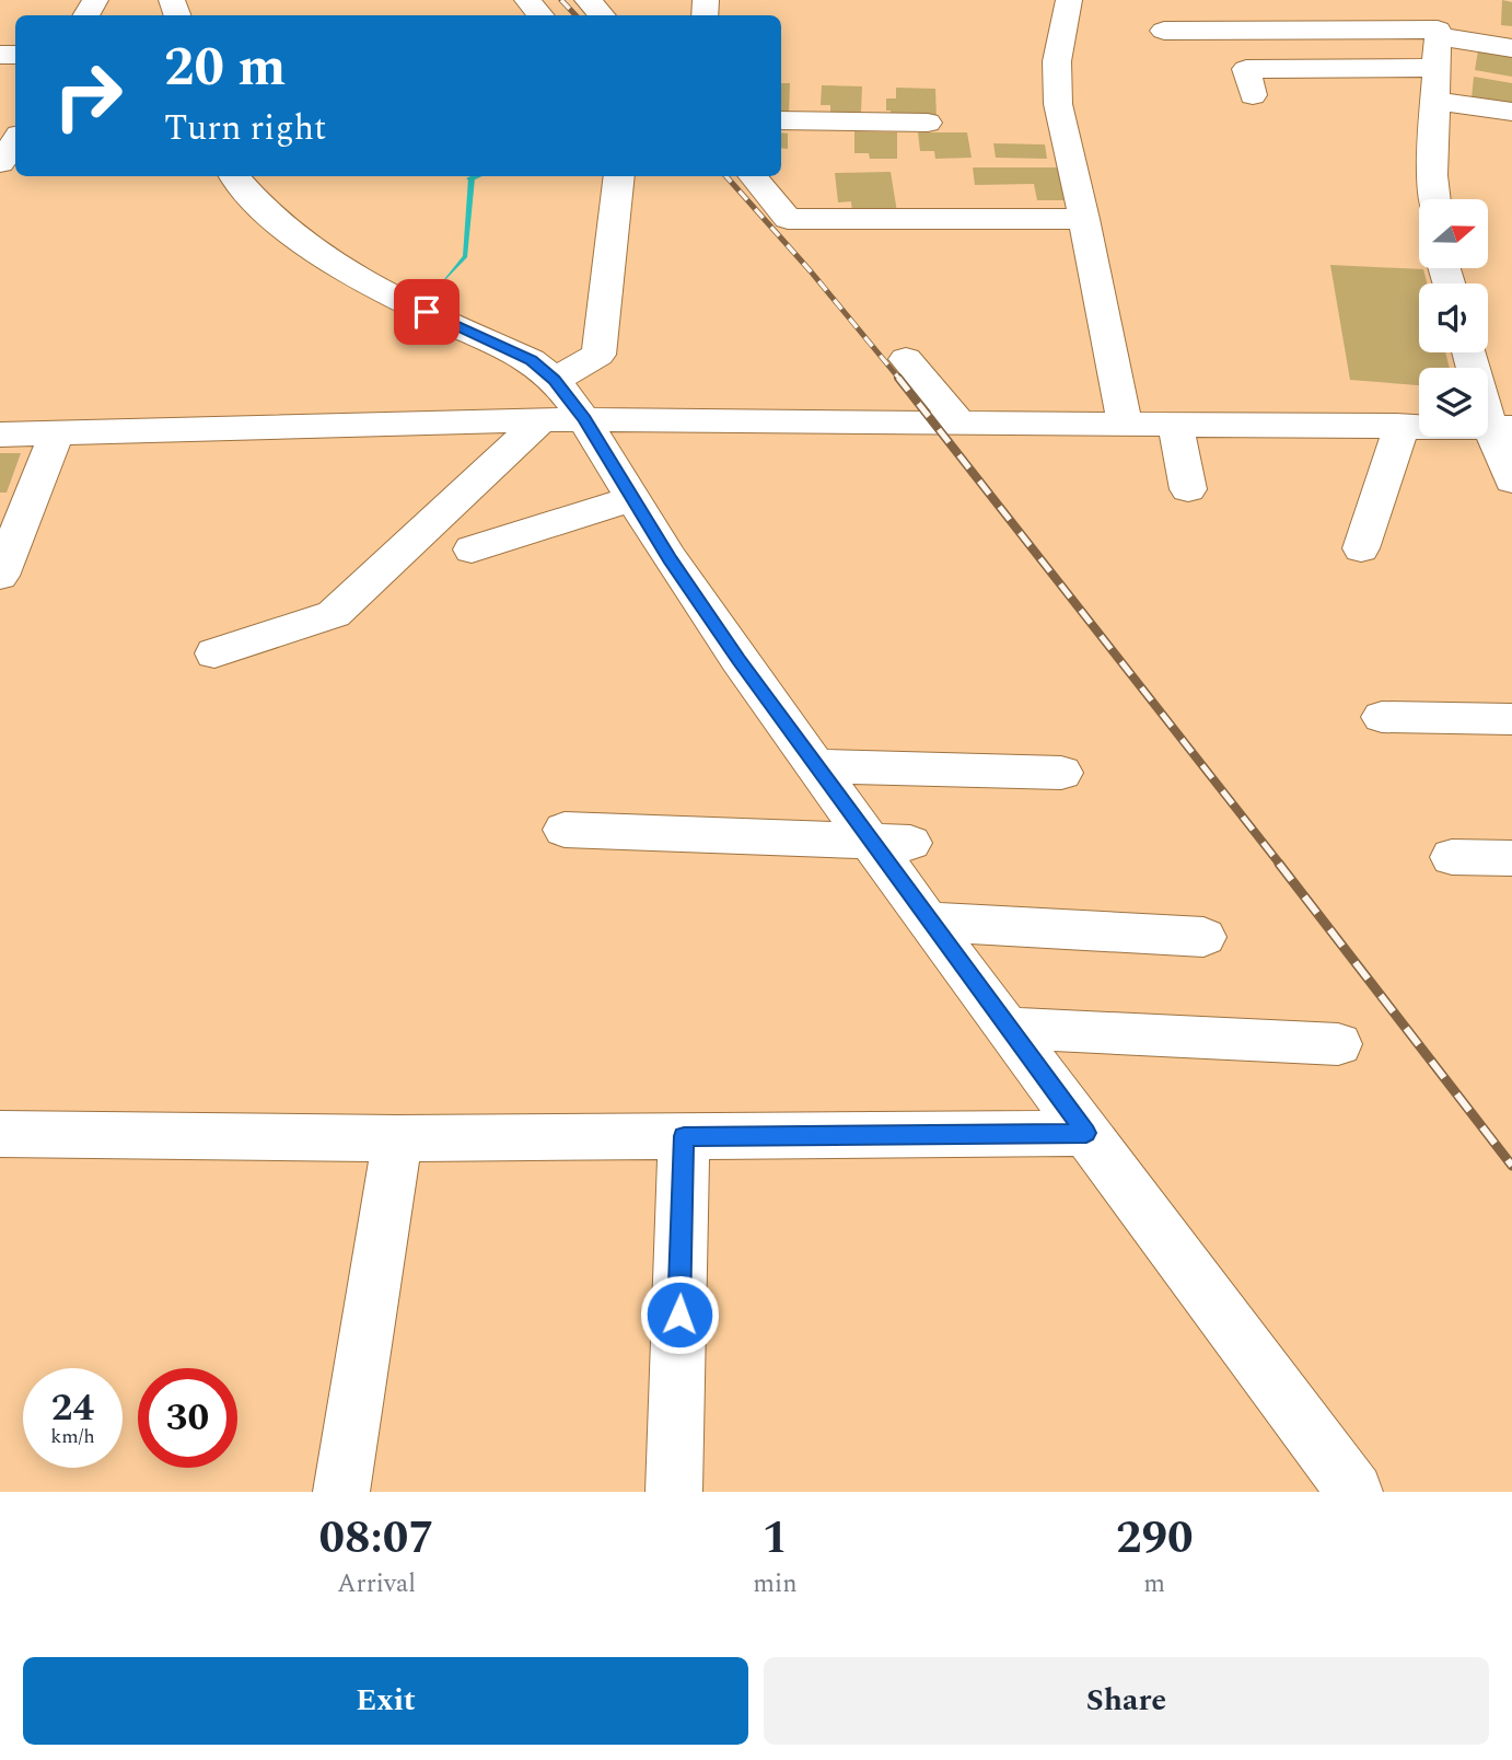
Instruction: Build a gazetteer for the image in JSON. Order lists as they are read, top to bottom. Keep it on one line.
{"north":"right","page":{"turn":["20 m","Turn right"],"speed":"24 km/h","limit":"30","eta":["08:07","Arrival","1","min","290","m"],"buttons":["Exit","Share"]}}
